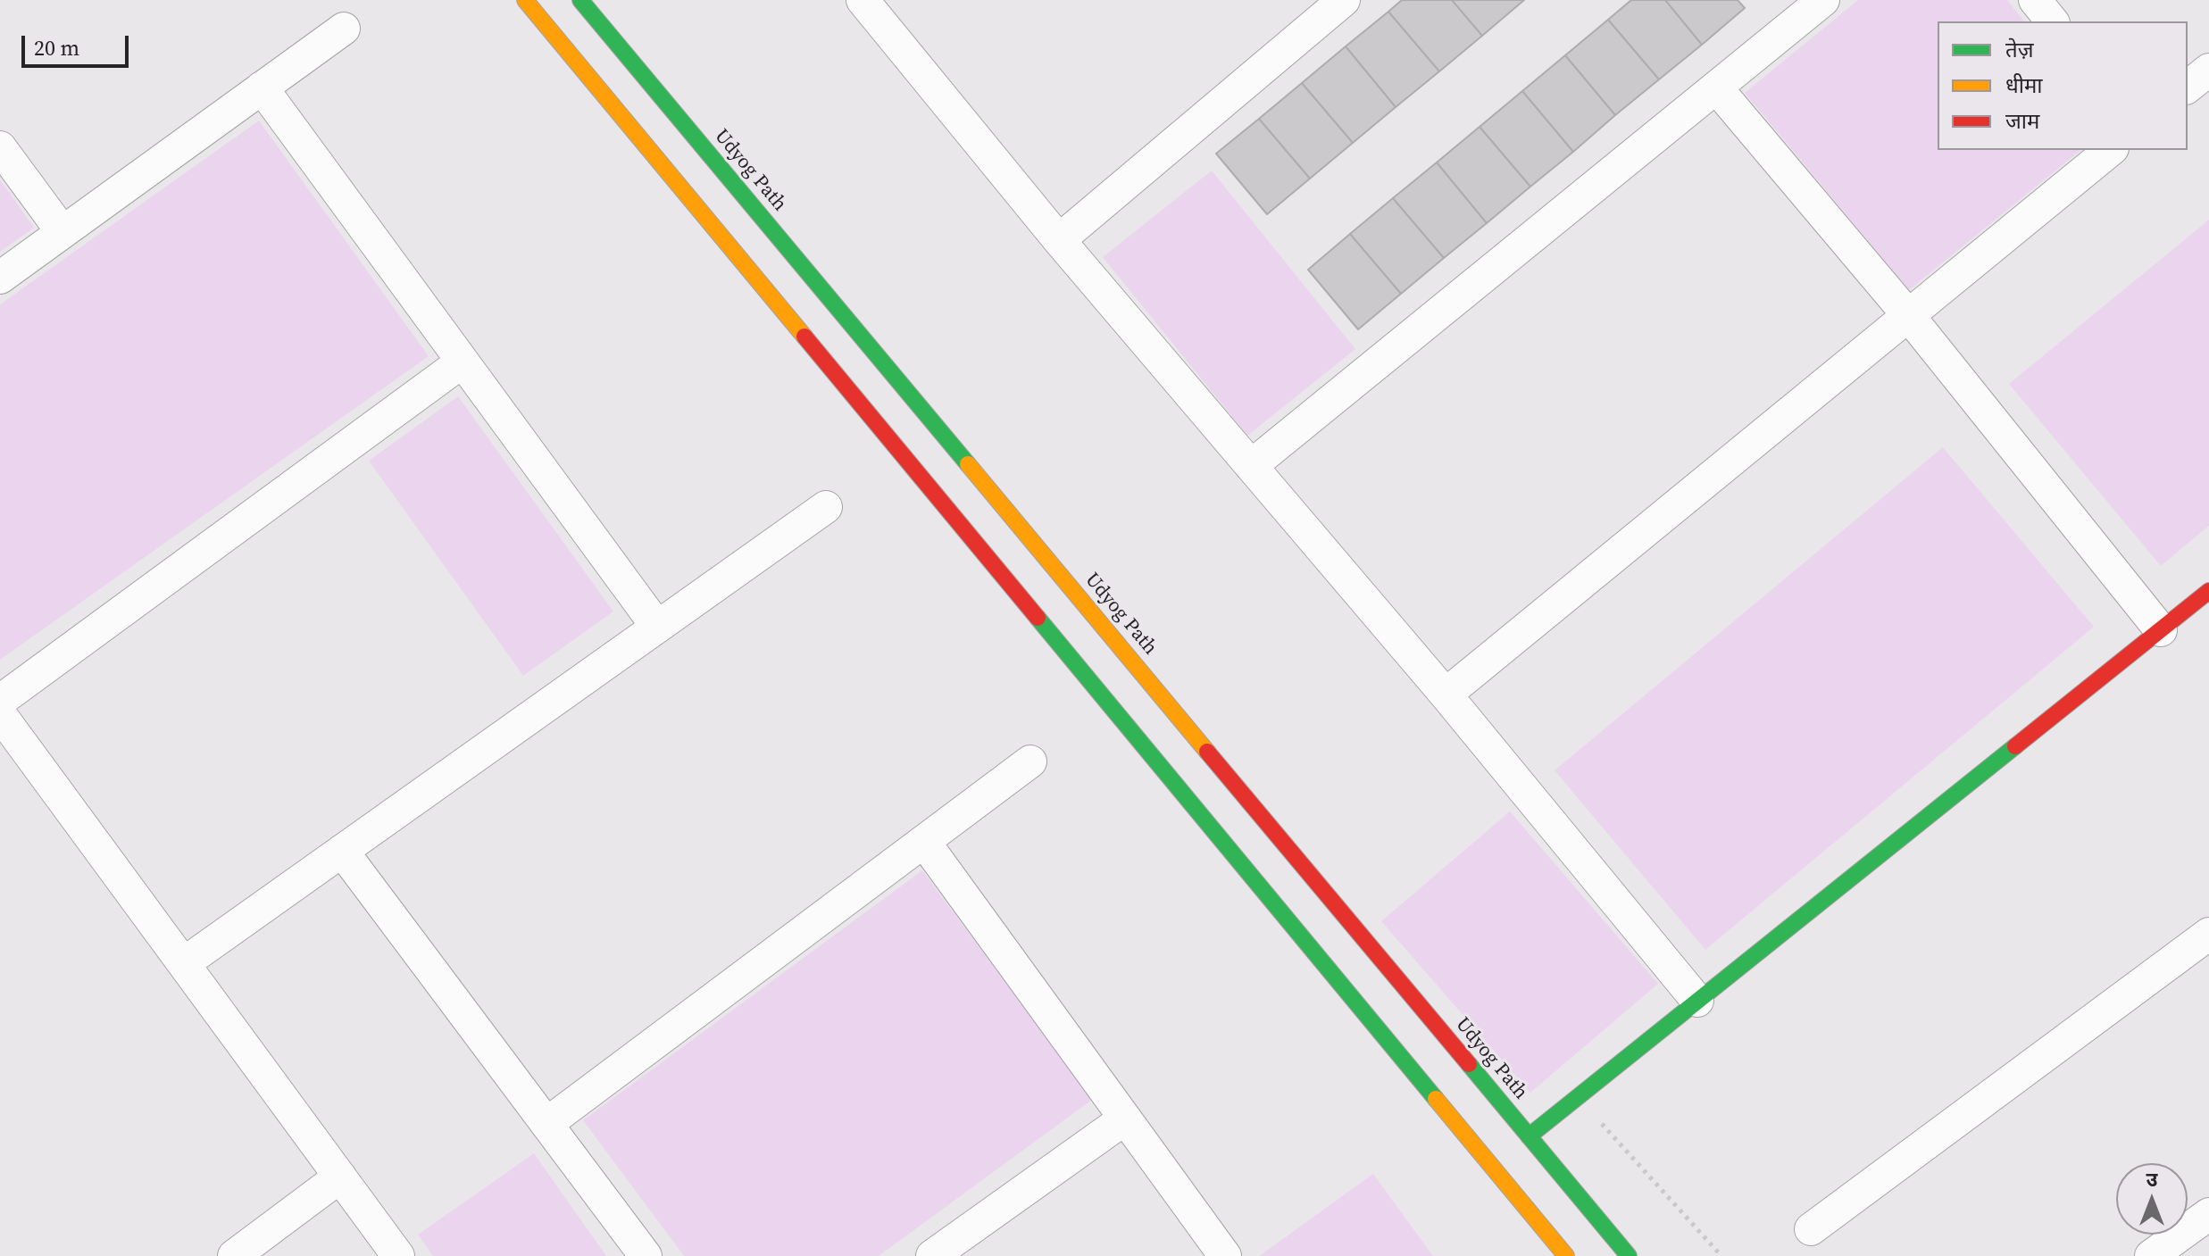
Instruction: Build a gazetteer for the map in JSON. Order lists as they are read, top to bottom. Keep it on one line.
{"streets":{"main road":["Udyog Path"]},"legend":["तेज़","धीमा","जाम"],"scale_bar":"20 m","north":"top"}
